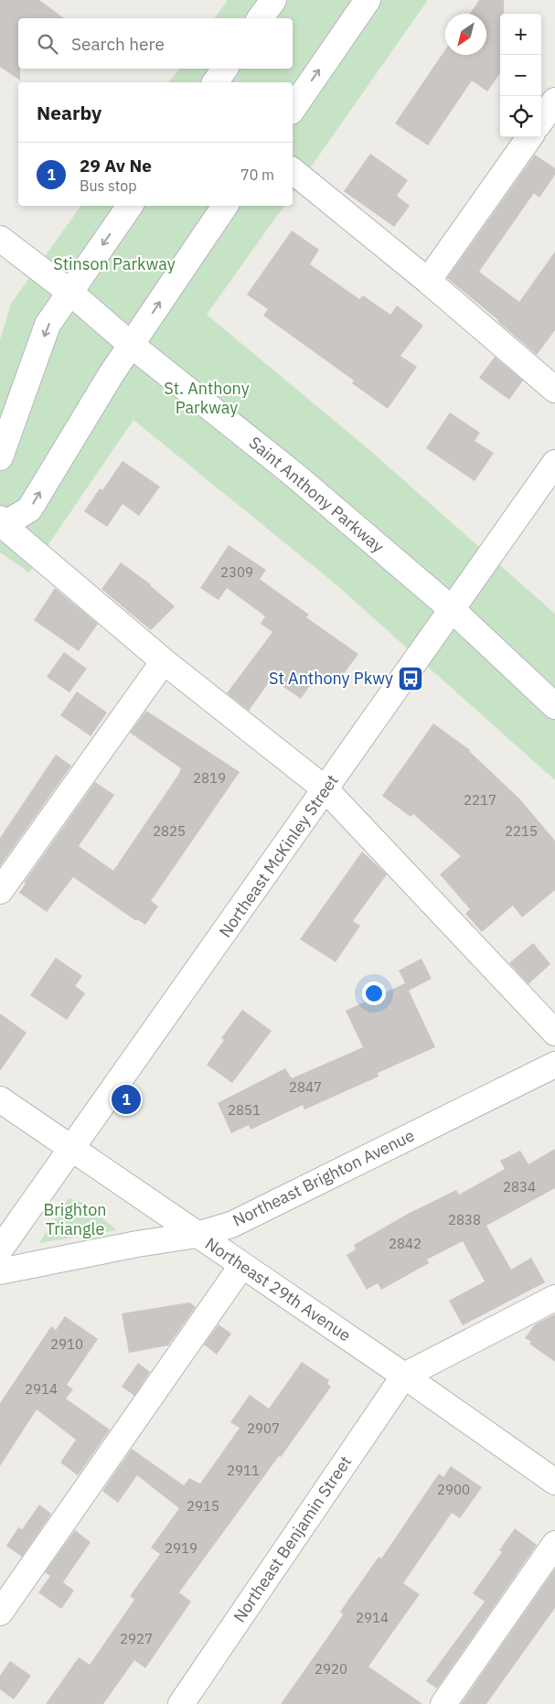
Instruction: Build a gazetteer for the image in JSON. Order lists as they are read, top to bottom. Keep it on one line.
{"streets":{"street":["Saint Anthony Parkway","Northeast McKinley Street","Northeast Brighton Avenue","Northeast 29th Avenue","Northeast Benjamin Street"]},"crossings":[["Saint Anthony Parkway","Northeast McKinley Street"],["Northeast McKinley Street","Northeast 29th Avenue"],["Northeast Brighton Avenue","Northeast 29th Avenue"],["Northeast 29th Avenue","Northeast Benjamin Street"]],"parks":["Stinson Parkway","St. Anthony Parkway","Brighton Triangle"],"places":{"bus stop":["St Anthony Pkwy"]},"house_numbers":["2309","2819","2217","2825","2215","2847","2851","2834","2838","2842","2910","2914","2907","2911","2900","2915","2919","2914","2927","2920"],"north":"bottom left","page":{"map_buttons":["+","−"],"search":"Search here","heading":"Nearby","list":[{"mark":"1","name":"29 Av Ne","note":"Bus stop","value":"70 m"}],"pins":"1"}}
